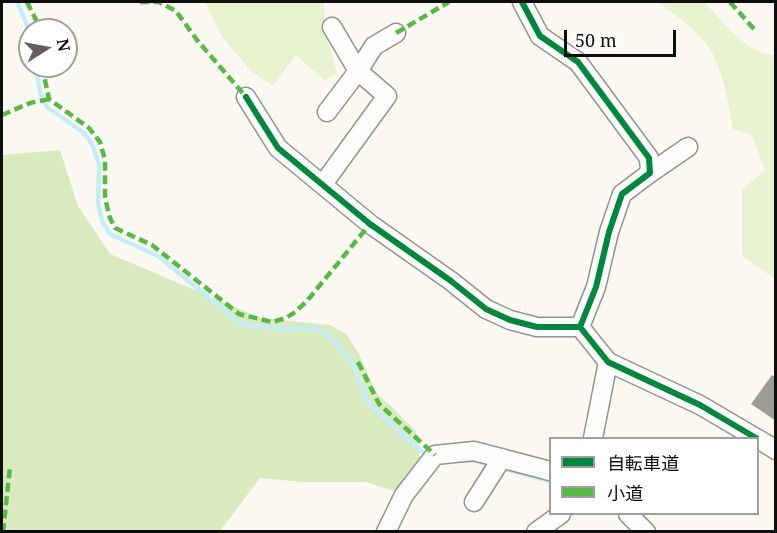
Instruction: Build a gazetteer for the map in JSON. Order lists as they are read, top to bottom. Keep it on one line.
{"legend":["自転車道","小道"],"scale_bar":"50 m","north":"right"}
